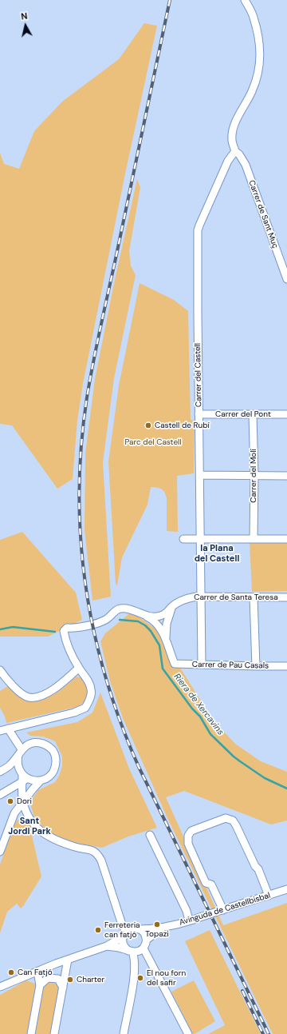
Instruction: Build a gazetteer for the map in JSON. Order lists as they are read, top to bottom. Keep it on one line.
{"streets":{"street":["Carrer de Sant Muç","Carrer del Castell","Carrer del Pont","Carrer del Molí","Carrer de Santa Teresa","Carrer de Pau Casals","Avinguda de Castellbisbal"]},"crossings":[["Carrer de Sant Muç","Carrer del Castell"],["Carrer del Castell","Carrer del Pont"],["Carrer del Castell","Carrer de Santa Teresa"],["Carrer del Castell","Carrer de Pau Casals"],["Carrer del Pont","Carrer del Molí"]],"districts":["la Plana del Castell","Sant Jordi Park"],"water":["Riera de Xercavins"],"parks":["Parc del Castell"],"places":["Castell de Rubí","Dori","Topazi","Ferreteria can fatjó","Can Fatjó","El nou forn del safir","Charter"],"north":"top"}
